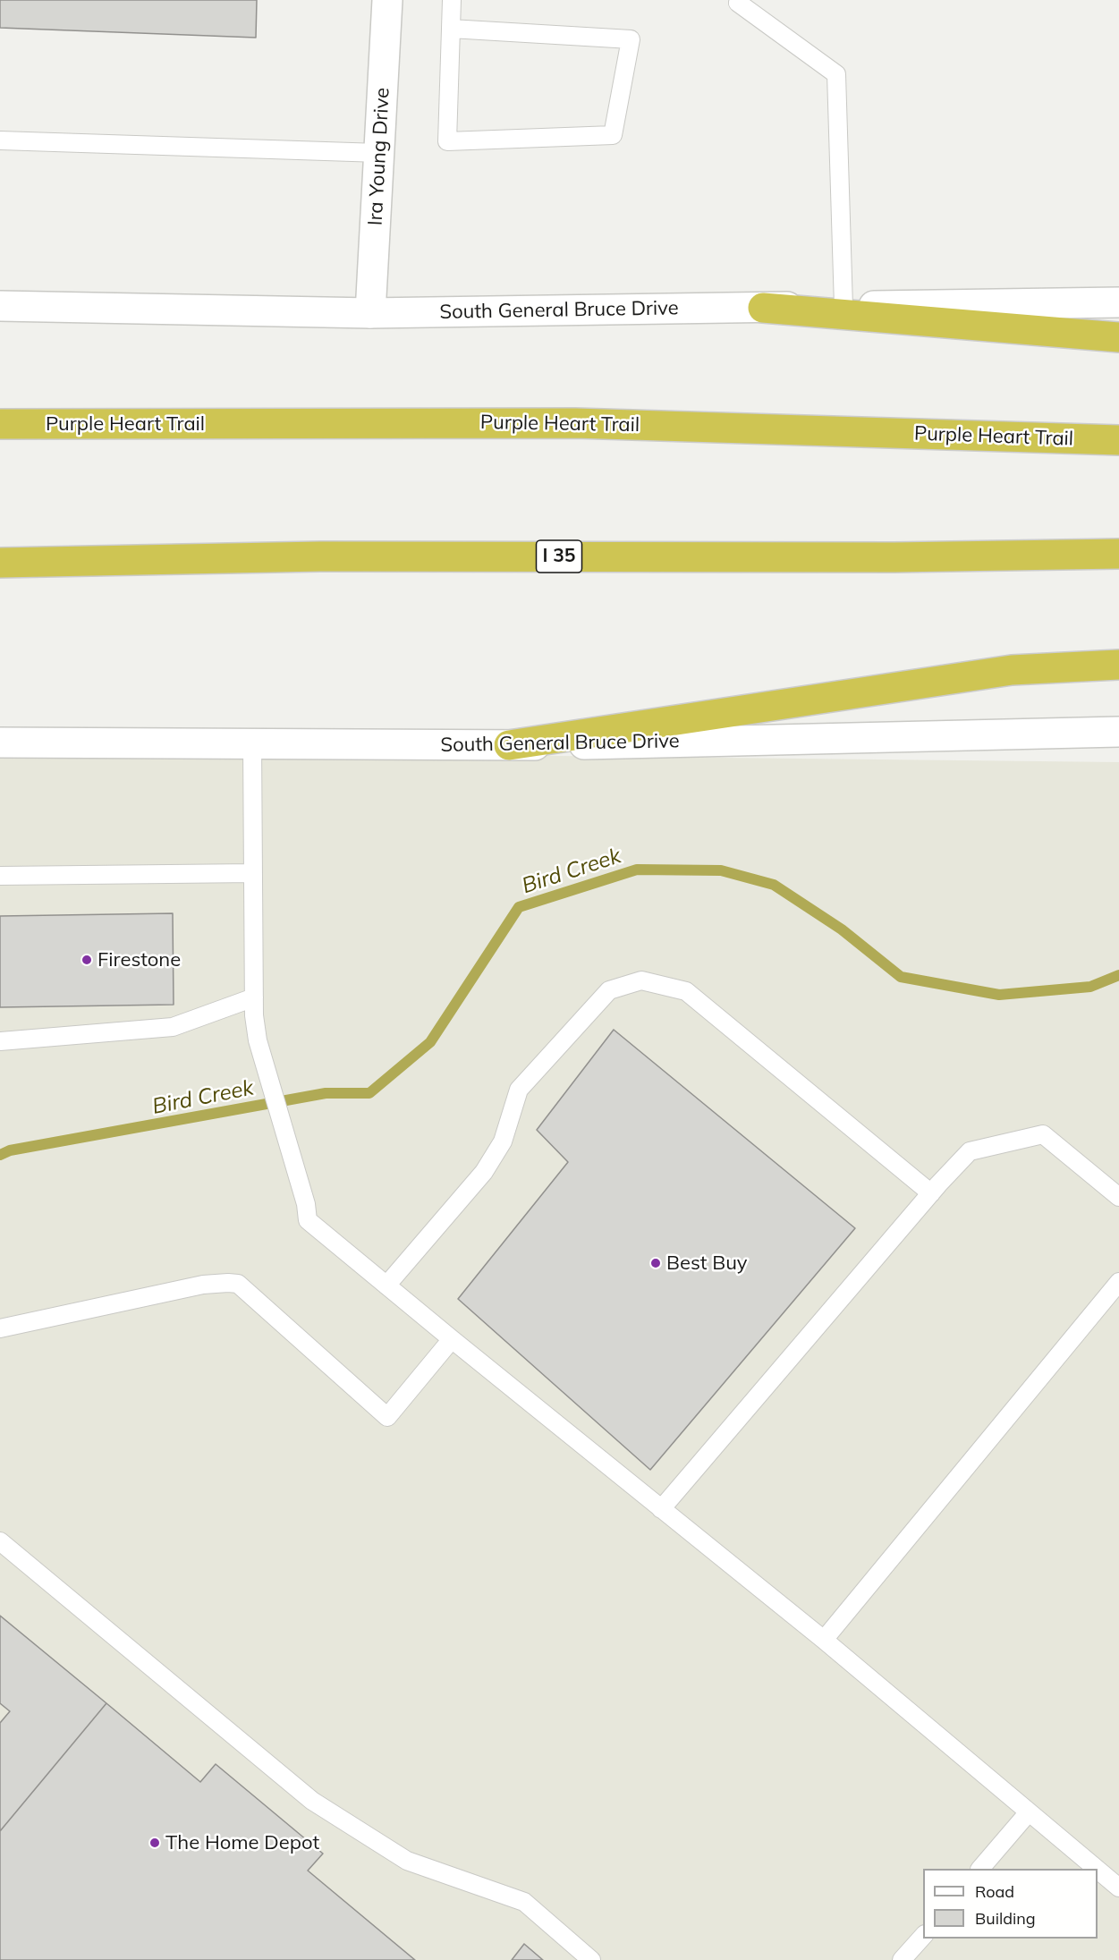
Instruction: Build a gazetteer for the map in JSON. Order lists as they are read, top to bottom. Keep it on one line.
{"streets":{"highway":["Purple Heart Trail","I 35"],"main road":["Ira Young Drive","South General Bruce Drive"]},"crossings":[["Ira Young Drive","South General Bruce Drive"]],"water":["Bird Creek"],"places":["Firestone","Best Buy","The Home Depot"],"legend":["Road","Building"]}
